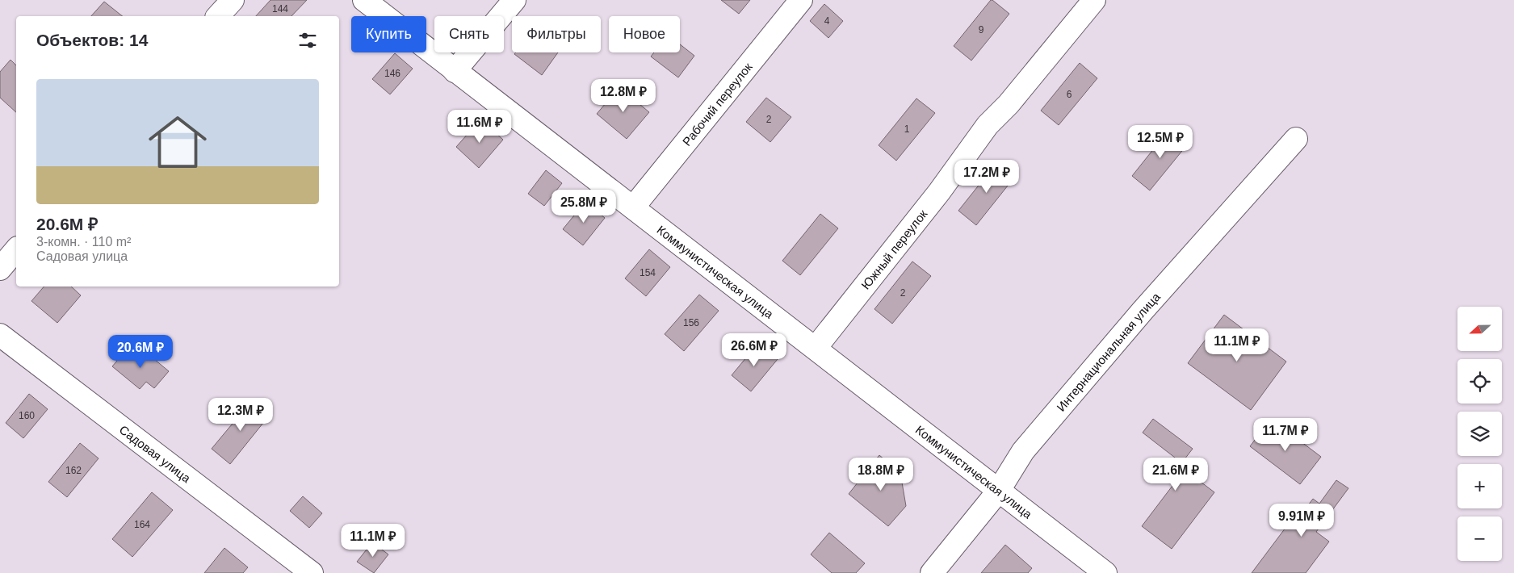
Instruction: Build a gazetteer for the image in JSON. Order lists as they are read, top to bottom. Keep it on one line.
{"streets":{"street":["Рабочий переулок","Южный переулок","Коммунистическая улица","Интернациональная улица","Садовая улица"]},"crossings":[["Рабочий переулок","Коммунистическая улица"],["Южный переулок","Коммунистическая улица"],["Коммунистическая улица","Интернациональная улица"]],"house_numbers":["144","4","9","146","6","2","1","154","2","156","160","162","164"],"north":"left","page":{"chip":["Купить","Снять","Фильтры","Новое"],"heading":"Объектов: 14","list":[{"name":"20.6M ₽","note":"3-комн. · 110 m² · Садовая улица"}],"price":["12.8M ₽","11.6M ₽","12.5M ₽","17.2M ₽","25.8M ₽","11.1M ₽","26.6M ₽","20.6M ₽","12.3M ₽","11.7M ₽","18.8M ₽","21.6M ₽","9.91M ₽","11.1M ₽"],"map_buttons":["+","−"]}}
